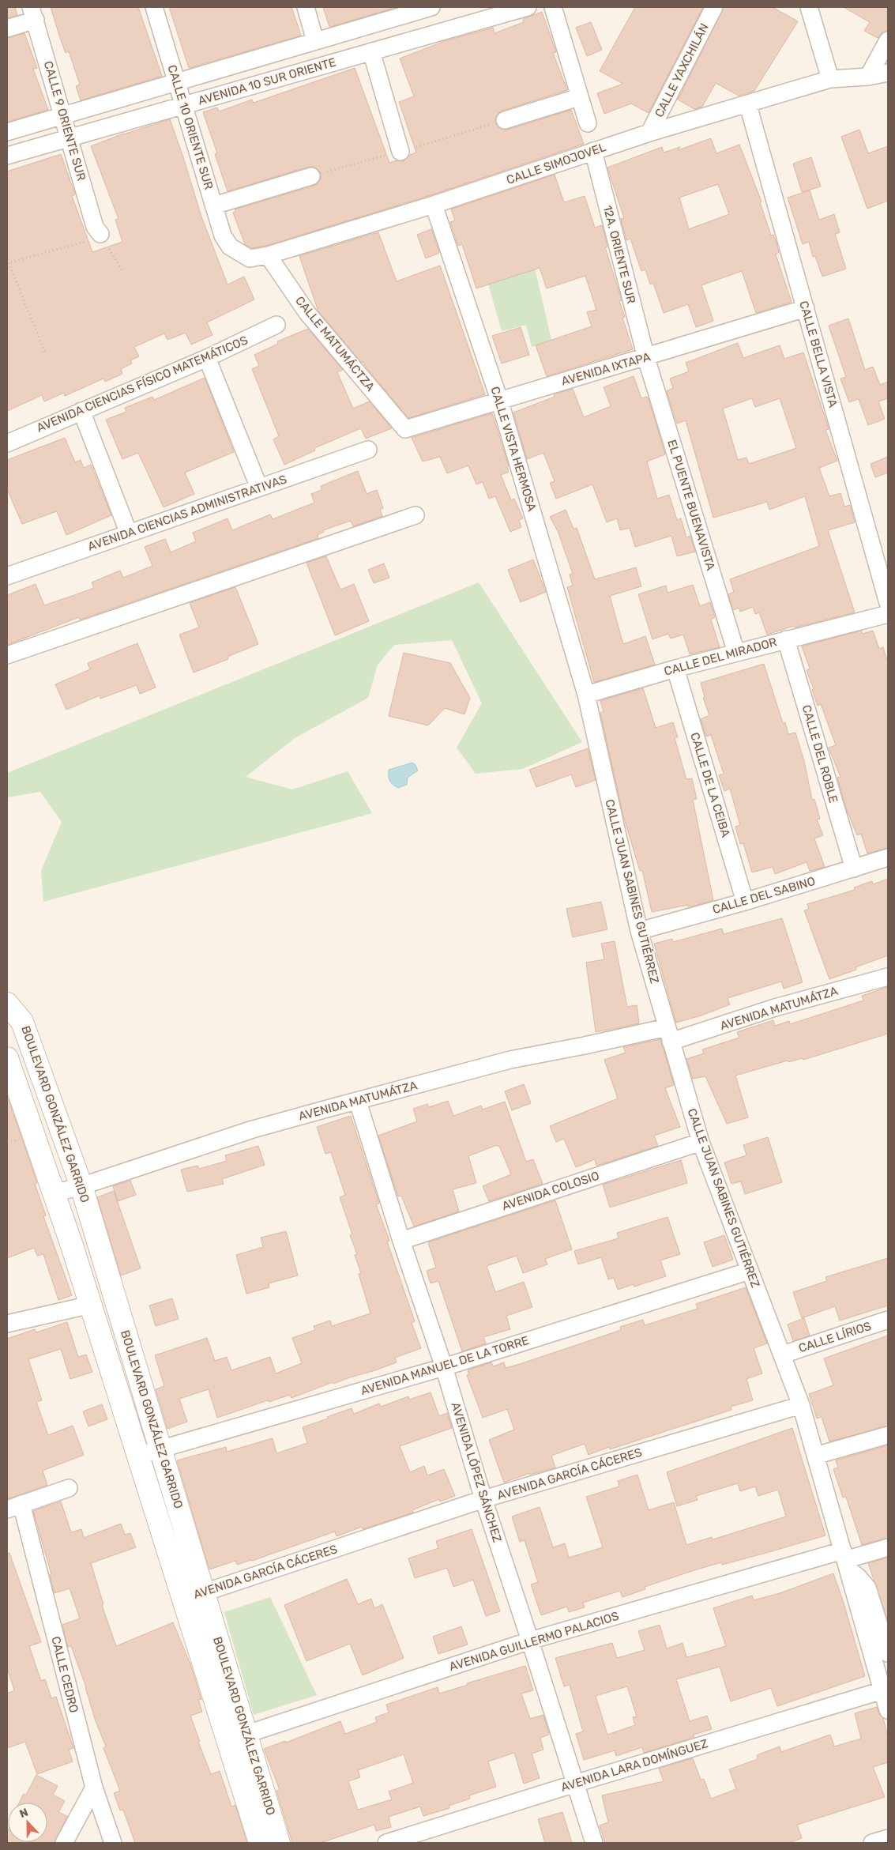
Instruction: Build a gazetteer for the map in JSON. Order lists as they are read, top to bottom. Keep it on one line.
{"streets":{"street":["CALLE YAXCHILÁN","AVENIDA 10 SUR ORIENTE","CALLE 9 ORIENTE SUR","CALLE 10 ORIENTE SUR","CALLE SIMOJOVEL","12A. ORIENTE SUR","CALLE MATUMÁCTZA","CALLE BELLA VISTA","AVENIDA IXTAPA","AVENIDA CIENCIAS FÍSICO MATEMÁTICOS","CALLE VISTA HERMOSA","EL PUENTE BUENAVISTA","AVENIDA CIENCIAS ADMINISTRATIVAS","CALLE DEL MIRADOR","CALLE DEL ROBLE","CALLE DE LA CEIBA","CALLE JUAN SABINES GUTIÉRREZ","CALLE DEL SABINO","AVENIDA MATUMÁTZA","BOULEVARD GONZÁLEZ GARRIDO","AVENIDA COLOSIO","CALLE LÍRIOS","AVENIDA MANUEL DE LA TORRE","AVENIDA LÓPEZ SÁNCHEZ","AVENIDA GARCÍA CÁCERES","AVENIDA GUILLERMO PALACIOS","CALLE CEDRO","AVENIDA LARA DOMÍNGUEZ"]},"crossings":[["CALLE YAXCHILÁN","CALLE SIMOJOVEL"],["AVENIDA 10 SUR ORIENTE","CALLE 9 ORIENTE SUR"],["AVENIDA 10 SUR ORIENTE","CALLE 10 ORIENTE SUR"],["CALLE 10 ORIENTE SUR","CALLE SIMOJOVEL"],["CALLE SIMOJOVEL","12A. ORIENTE SUR"],["CALLE SIMOJOVEL","CALLE MATUMÁCTZA"],["CALLE SIMOJOVEL","CALLE BELLA VISTA"],["CALLE SIMOJOVEL","CALLE VISTA HERMOSA"],["12A. ORIENTE SUR","AVENIDA IXTAPA"],["12A. ORIENTE SUR","EL PUENTE BUENAVISTA"],["CALLE MATUMÁCTZA","AVENIDA IXTAPA"],["CALLE BELLA VISTA","AVENIDA IXTAPA"],["AVENIDA IXTAPA","CALLE VISTA HERMOSA"],["AVENIDA IXTAPA","EL PUENTE BUENAVISTA"],["CALLE VISTA HERMOSA","CALLE DEL MIRADOR"],["CALLE VISTA HERMOSA","CALLE JUAN SABINES GUTIÉRREZ"],["EL PUENTE BUENAVISTA","CALLE DEL MIRADOR"],["CALLE DEL MIRADOR","CALLE DEL ROBLE"],["CALLE DEL MIRADOR","CALLE DE LA CEIBA"],["CALLE DEL MIRADOR","CALLE JUAN SABINES GUTIÉRREZ"],["CALLE DEL ROBLE","CALLE DEL SABINO"],["CALLE DE LA CEIBA","CALLE DEL SABINO"],["CALLE JUAN SABINES GUTIÉRREZ","CALLE DEL SABINO"],["CALLE JUAN SABINES GUTIÉRREZ","AVENIDA MATUMÁTZA"],["CALLE JUAN SABINES GUTIÉRREZ","AVENIDA COLOSIO"],["CALLE JUAN SABINES GUTIÉRREZ","CALLE LÍRIOS"],["CALLE JUAN SABINES GUTIÉRREZ","AVENIDA MANUEL DE LA TORRE"],["CALLE JUAN SABINES GUTIÉRREZ","AVENIDA GARCÍA CÁCERES"],["CALLE JUAN SABINES GUTIÉRREZ","AVENIDA GUILLERMO PALACIOS"],["CALLE JUAN SABINES GUTIÉRREZ","AVENIDA LARA DOMÍNGUEZ"],["AVENIDA MATUMÁTZA","BOULEVARD GONZÁLEZ GARRIDO"],["AVENIDA MATUMÁTZA","AVENIDA LÓPEZ SÁNCHEZ"],["BOULEVARD GONZÁLEZ GARRIDO","AVENIDA MANUEL DE LA TORRE"],["BOULEVARD GONZÁLEZ GARRIDO","AVENIDA GARCÍA CÁCERES"],["BOULEVARD GONZÁLEZ GARRIDO","AVENIDA GUILLERMO PALACIOS"],["AVENIDA COLOSIO","AVENIDA LÓPEZ SÁNCHEZ"],["AVENIDA MANUEL DE LA TORRE","AVENIDA LÓPEZ SÁNCHEZ"],["AVENIDA LÓPEZ SÁNCHEZ","AVENIDA GARCÍA CÁCERES"],["AVENIDA LÓPEZ SÁNCHEZ","AVENIDA GUILLERMO PALACIOS"],["AVENIDA LÓPEZ SÁNCHEZ","AVENIDA LARA DOMÍNGUEZ"]],"north":"top"}
